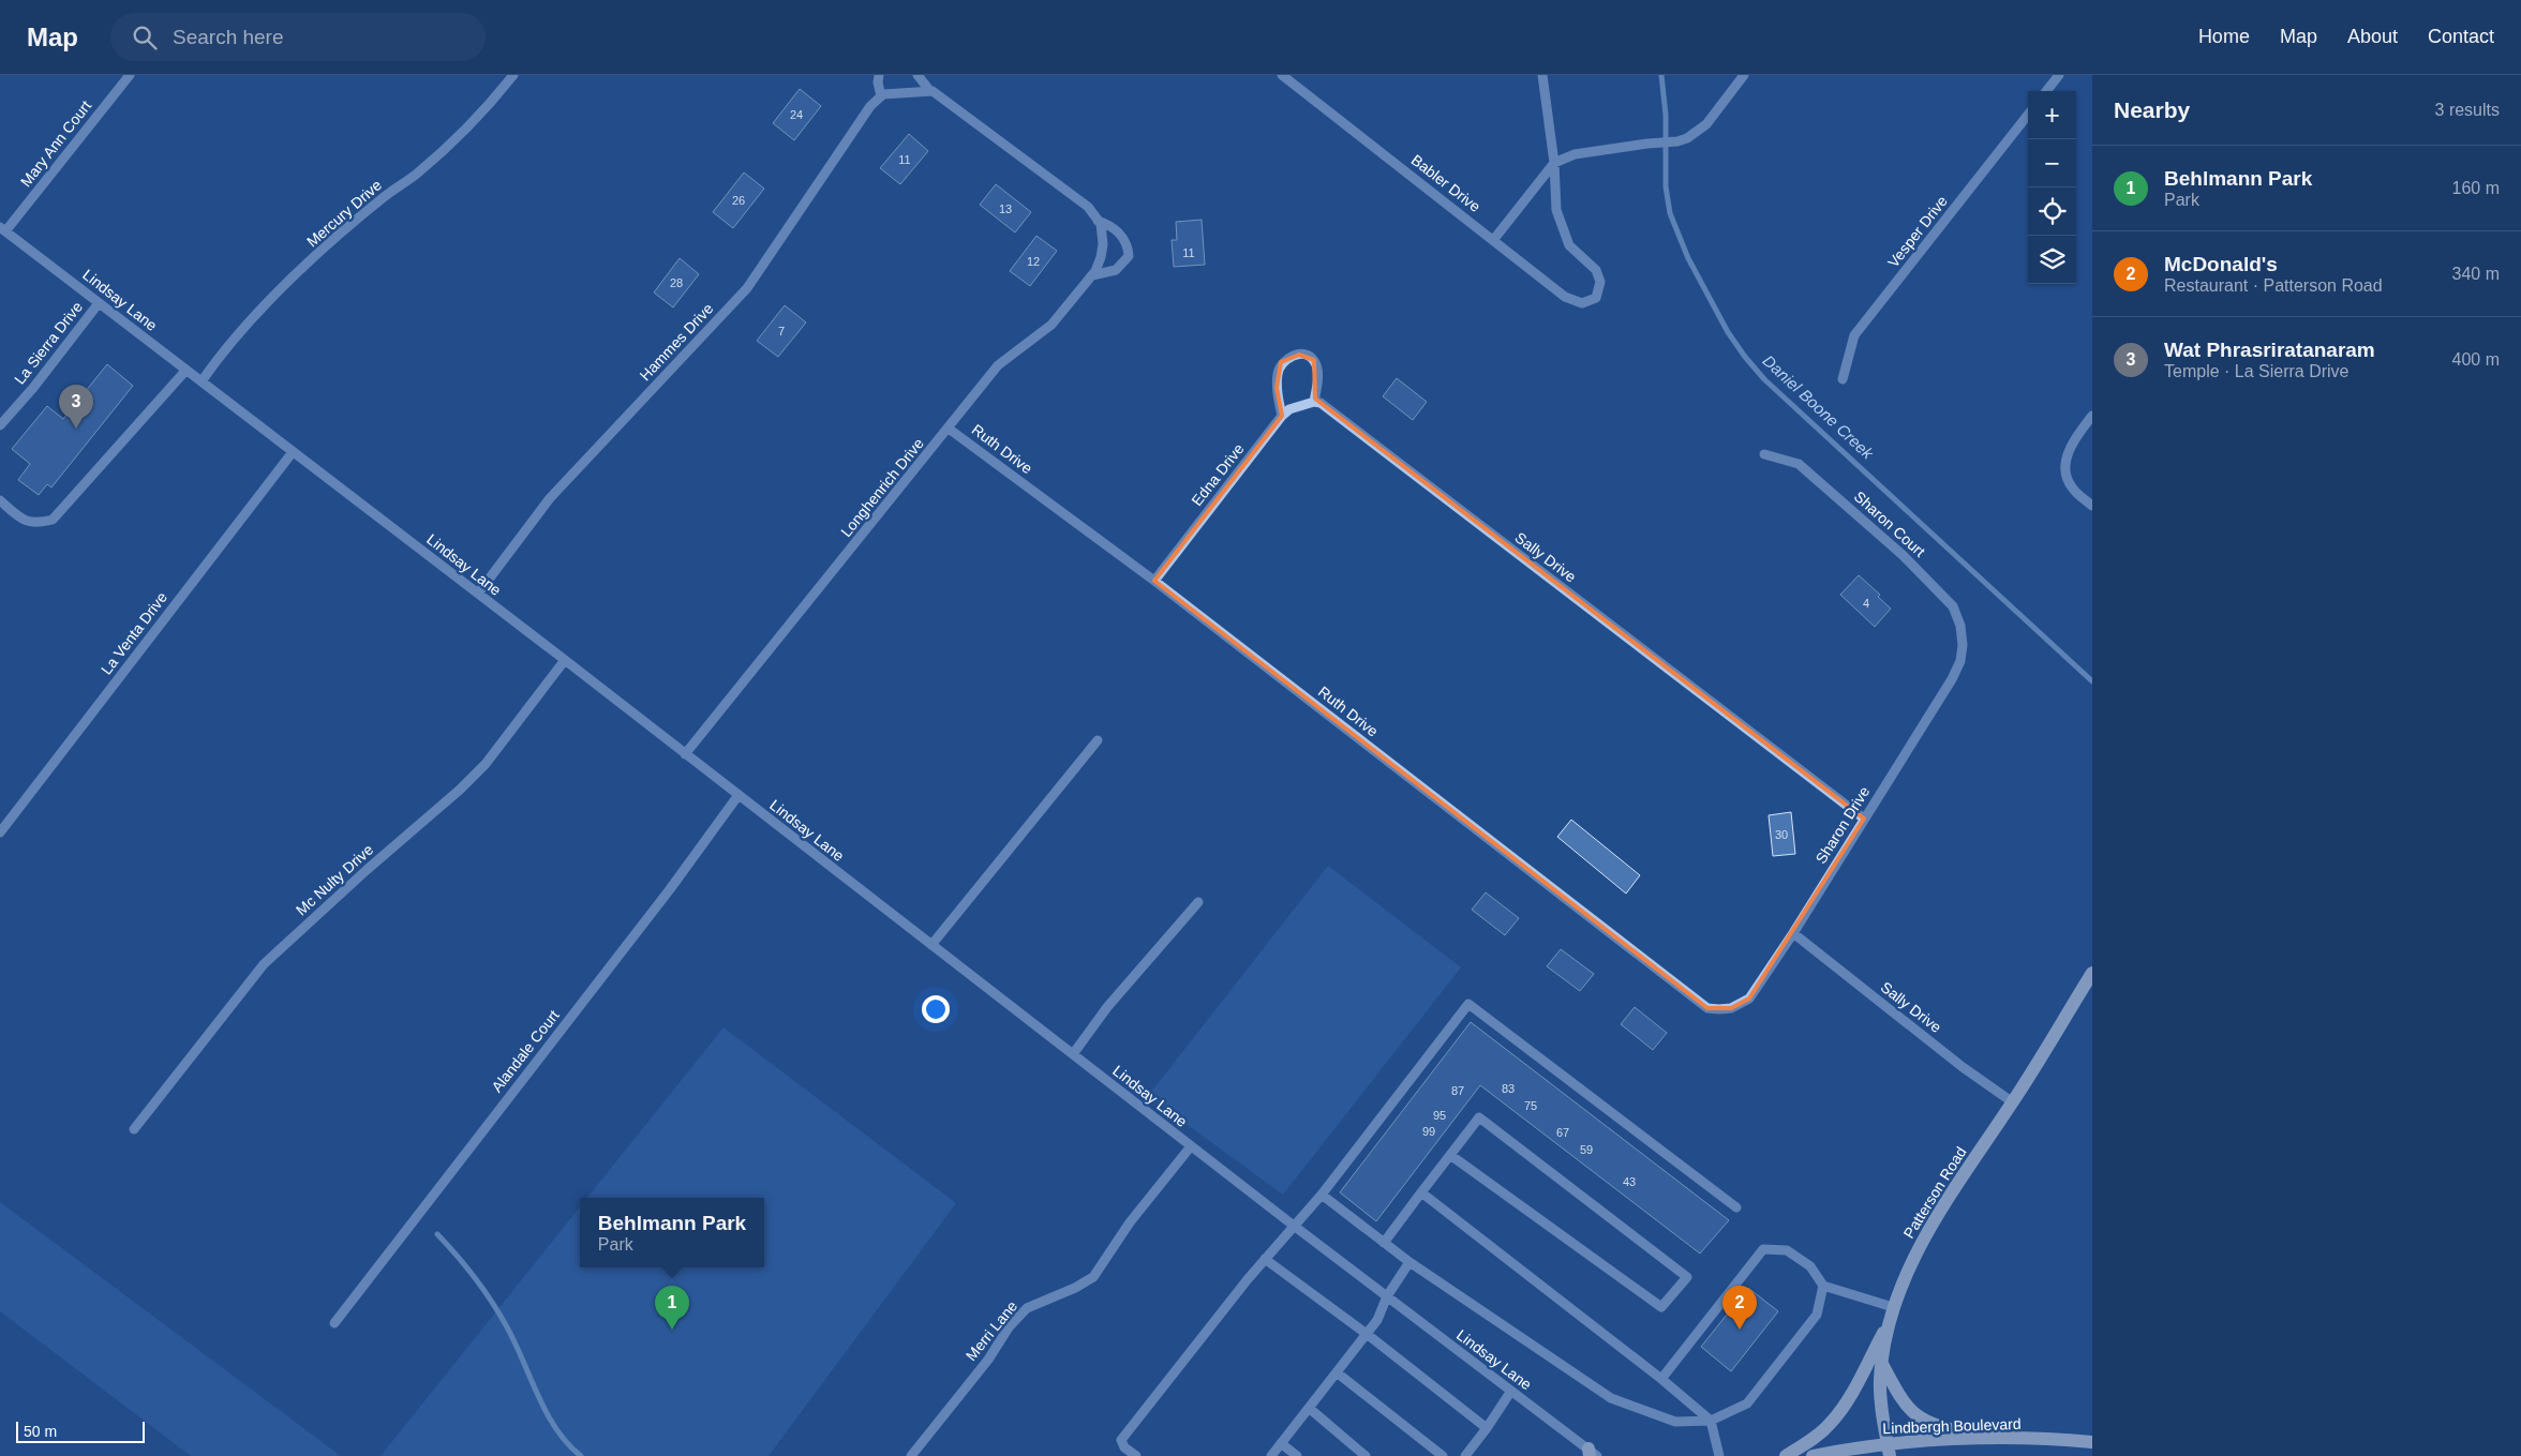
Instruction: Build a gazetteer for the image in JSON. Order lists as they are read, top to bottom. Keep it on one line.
{"streets":{"main road":["Patterson Road","Lindbergh Boulevard"],"street":["Mary Ann Court","Babler Drive","Mercury Drive","Vesper Drive","Lindsay Lane","Hammes Drive","La Sierra Drive","Ruth Drive","Edna Drive","Longhenrich Drive","Sharon Court","Sally Drive","La Venta Drive","Sharon Drive","Mc Nulty Drive","Alandale Court","Merri Lane"]},"crossings":[["Mary Ann Court","Lindsay Lane"],["Mercury Drive","Lindsay Lane"],["Lindsay Lane","Hammes Drive"],["Lindsay Lane","La Sierra Drive"],["Lindsay Lane","Longhenrich Drive"],["Lindsay Lane","La Venta Drive"],["Lindsay Lane","Mc Nulty Drive"],["Lindsay Lane","Alandale Court"],["Lindsay Lane","Merri Lane"],["Ruth Drive","Edna Drive"],["Ruth Drive","Longhenrich Drive"],["Ruth Drive","Sharon Drive"],["Edna Drive","Sally Drive"],["Sharon Court","Sharon Drive"],["Sally Drive","Sharon Drive"],["Sally Drive","Patterson Road"],["Patterson Road","Lindbergh Boulevard"]],"water":["Daniel Boone Creek"],"house_numbers":["24","11","26","13","11","12","28","7","4","30","83","87","75","95","99","67","59","43"],"scale_bar":"50 m","page":{"header":"Map","search":"Search here","nav":["Home","Map","About","Contact"],"heading":["Nearby","3 results"],"map_buttons":["+","−"],"list":[{"mark":"1","name":"Behlmann Park","note":"Park","value":"160 m"},{"mark":"2","name":"McDonald's","note":"Restaurant · Patterson Road","value":"340 m"},{"mark":"3","name":"Wat Phrasriratanaram","note":"Temple · La Sierra Drive","value":"400 m"}],"pins":["3","1","2"],"popup":["Behlmann Park","Park"],"scale":"50 m"}}
